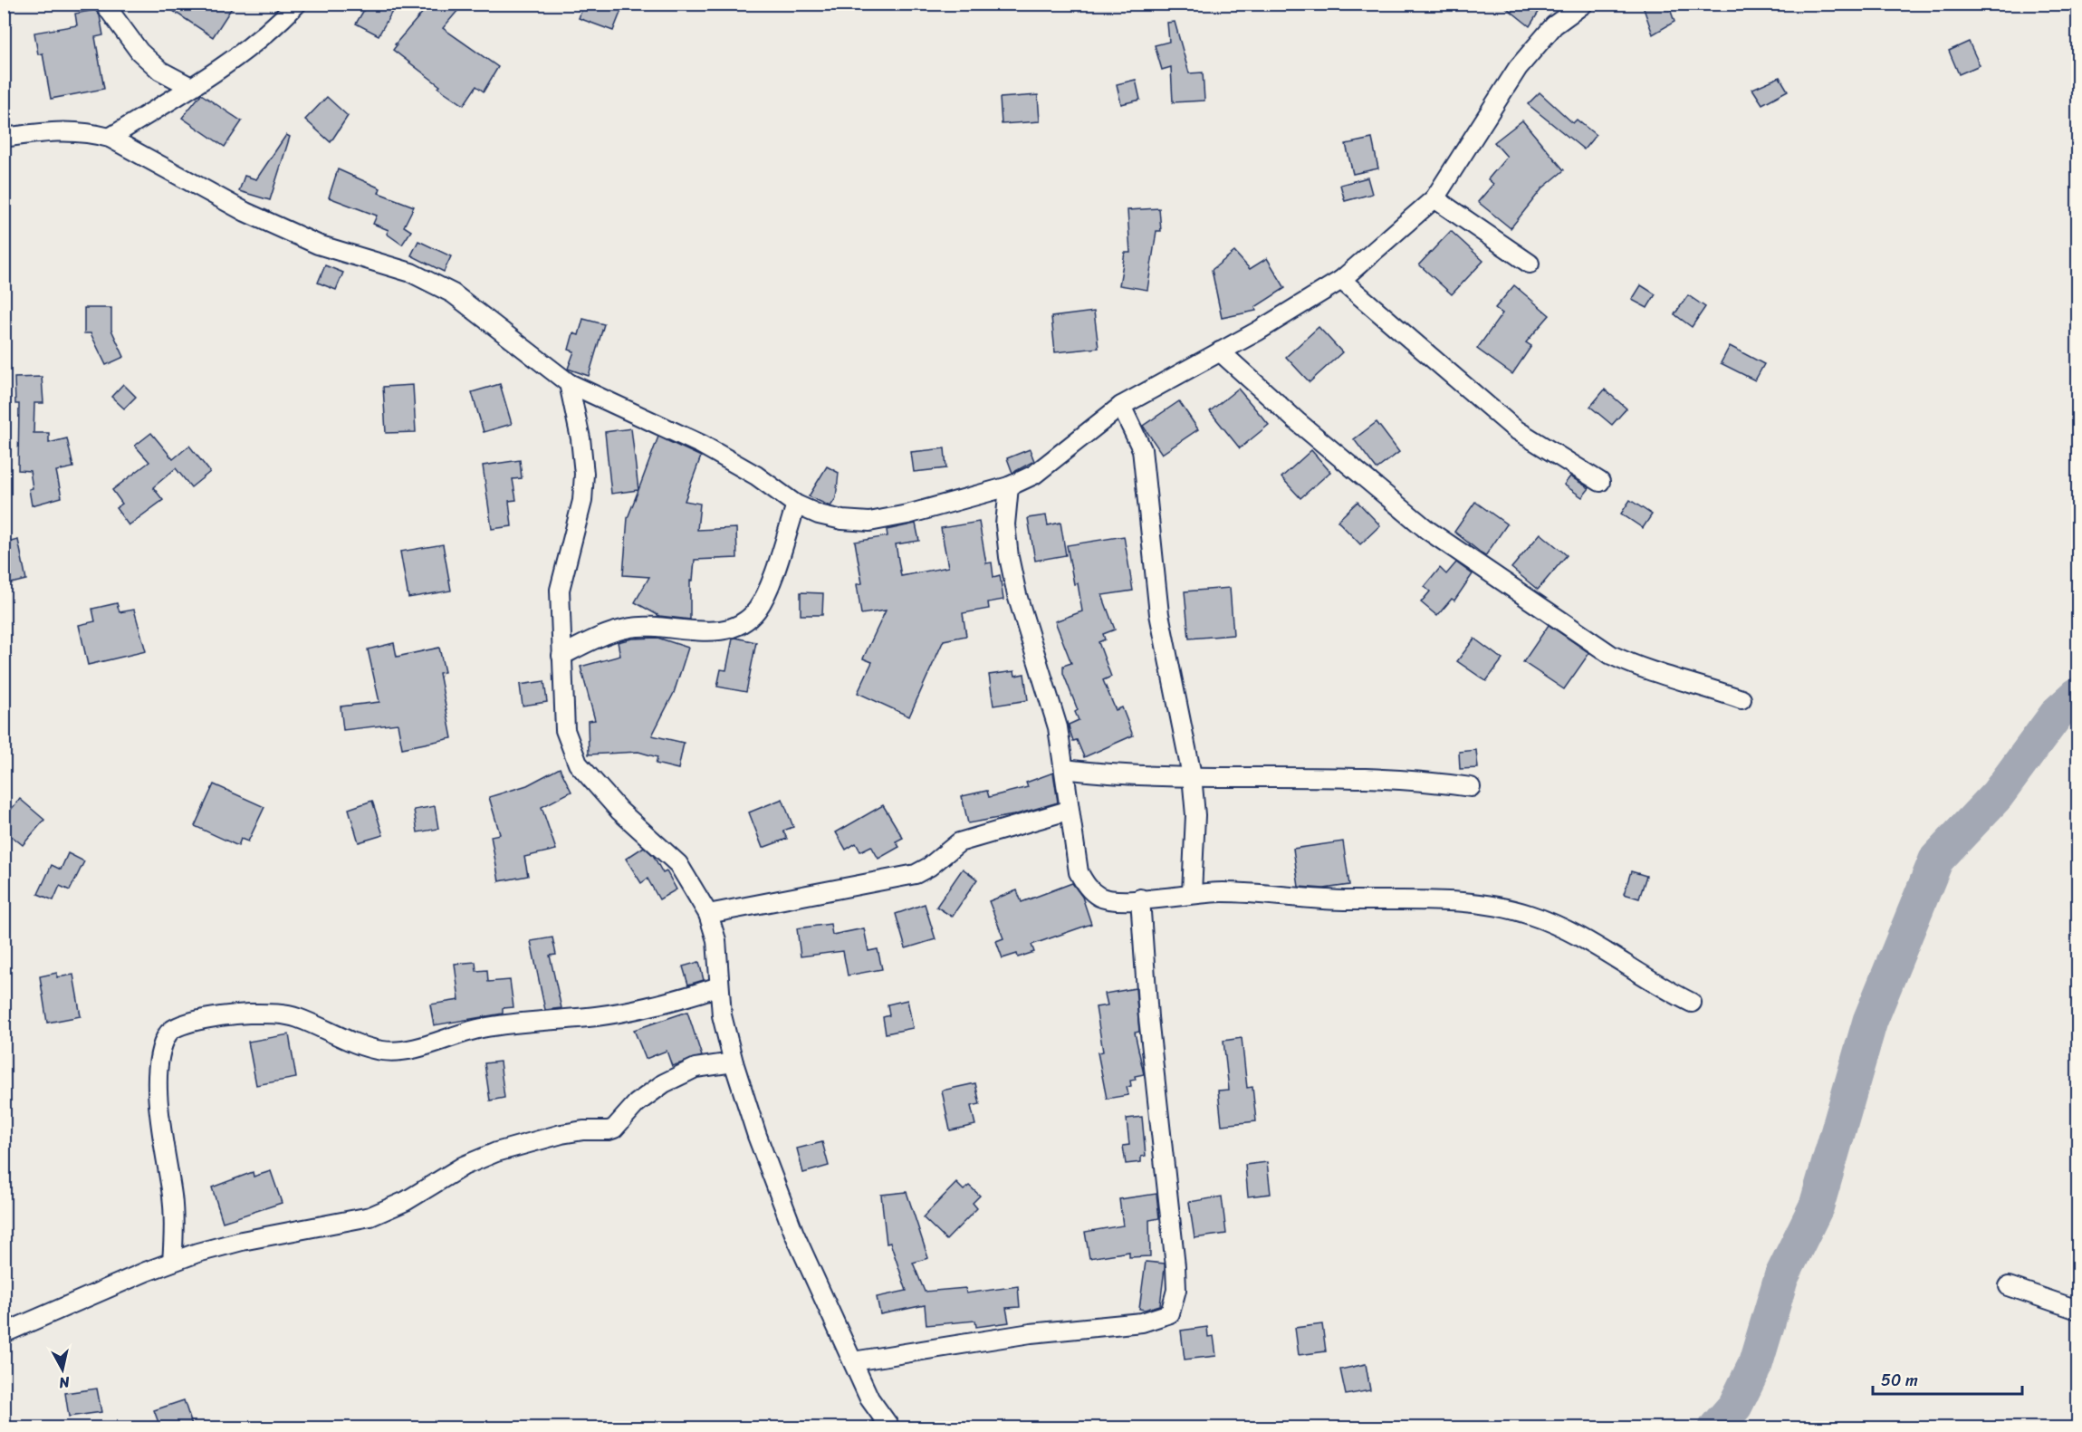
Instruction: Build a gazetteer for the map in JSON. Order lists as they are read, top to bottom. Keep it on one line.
{"scale_bar":"50 m","north":"bottom"}
